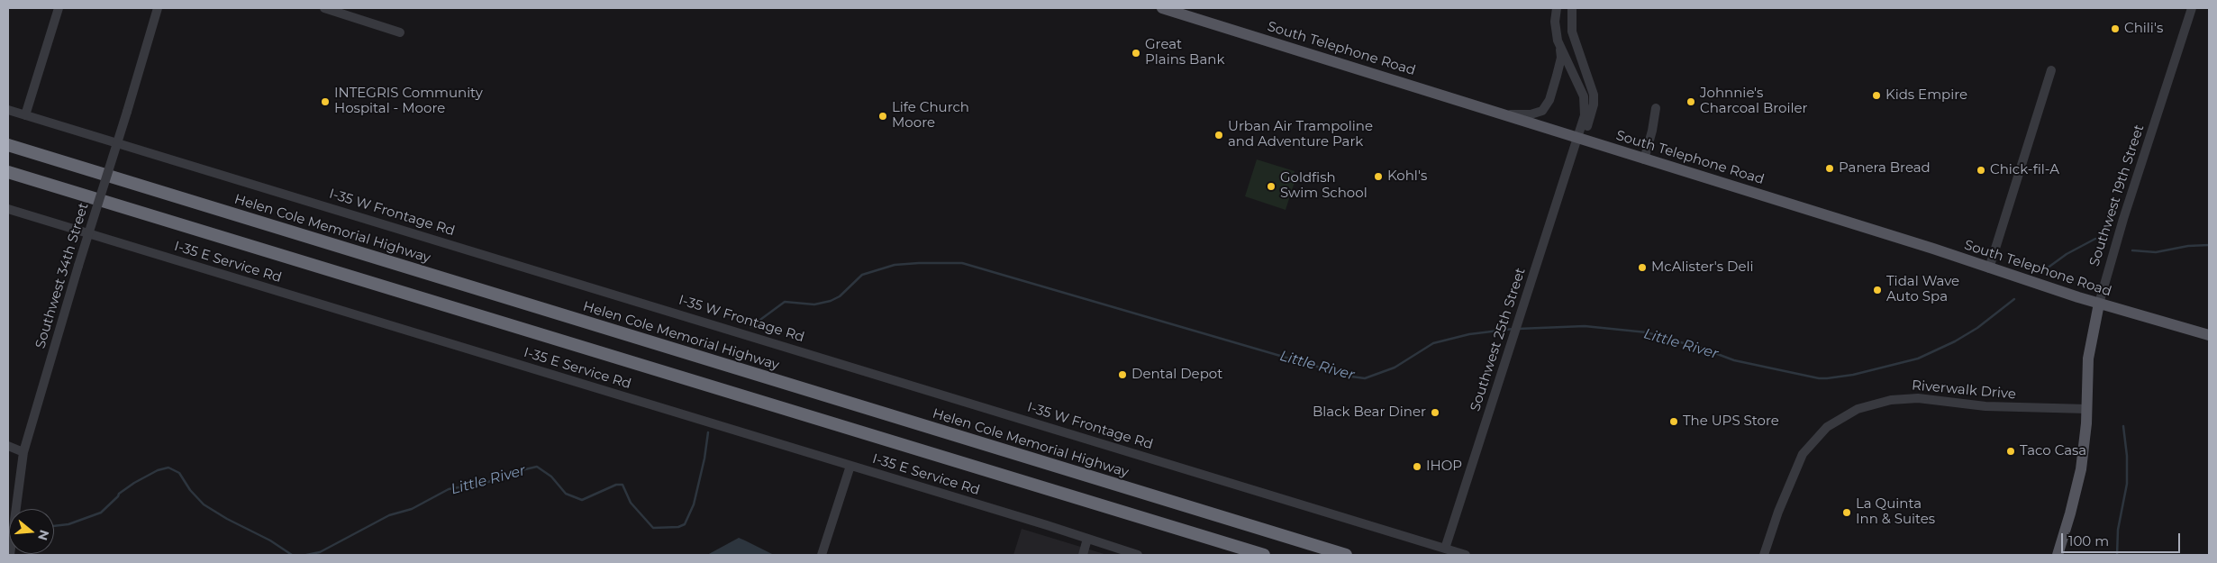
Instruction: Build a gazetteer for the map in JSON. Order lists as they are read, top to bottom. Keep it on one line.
{"streets":{"highway":["Helen Cole Memorial Highway"],"main road":["South Telephone Road","Southwest 19th Street"],"street":["I-35 W Frontage Rd","I-35 E Service Rd","Southwest 34th Street","Southwest 25th Street","Riverwalk Drive"]},"crossings":[["South Telephone Road","Southwest 19th Street"],["South Telephone Road","Southwest 25th Street"],["Southwest 19th Street","Riverwalk Drive"],["I-35 W Frontage Rd","Southwest 25th Street"]],"water":["Little River"],"places":["Chili's","Great Plains Bank","Kids Empire","INTEGRIS Community Hospital - Moore","Johnnie's Charcoal Broiler","Life Church Moore","Urban Air Trampoline and Adventure Park","Panera Bread","Chick-fil-A","Kohl's","Goldfish Swim School","McAlister's Deli","Tidal Wave Auto Spa","Dental Depot","Black Bear Diner","The UPS Store","Taco Casa","IHOP","La Quinta Inn & Suites"],"scale_bar":"100 m","north":"right"}
